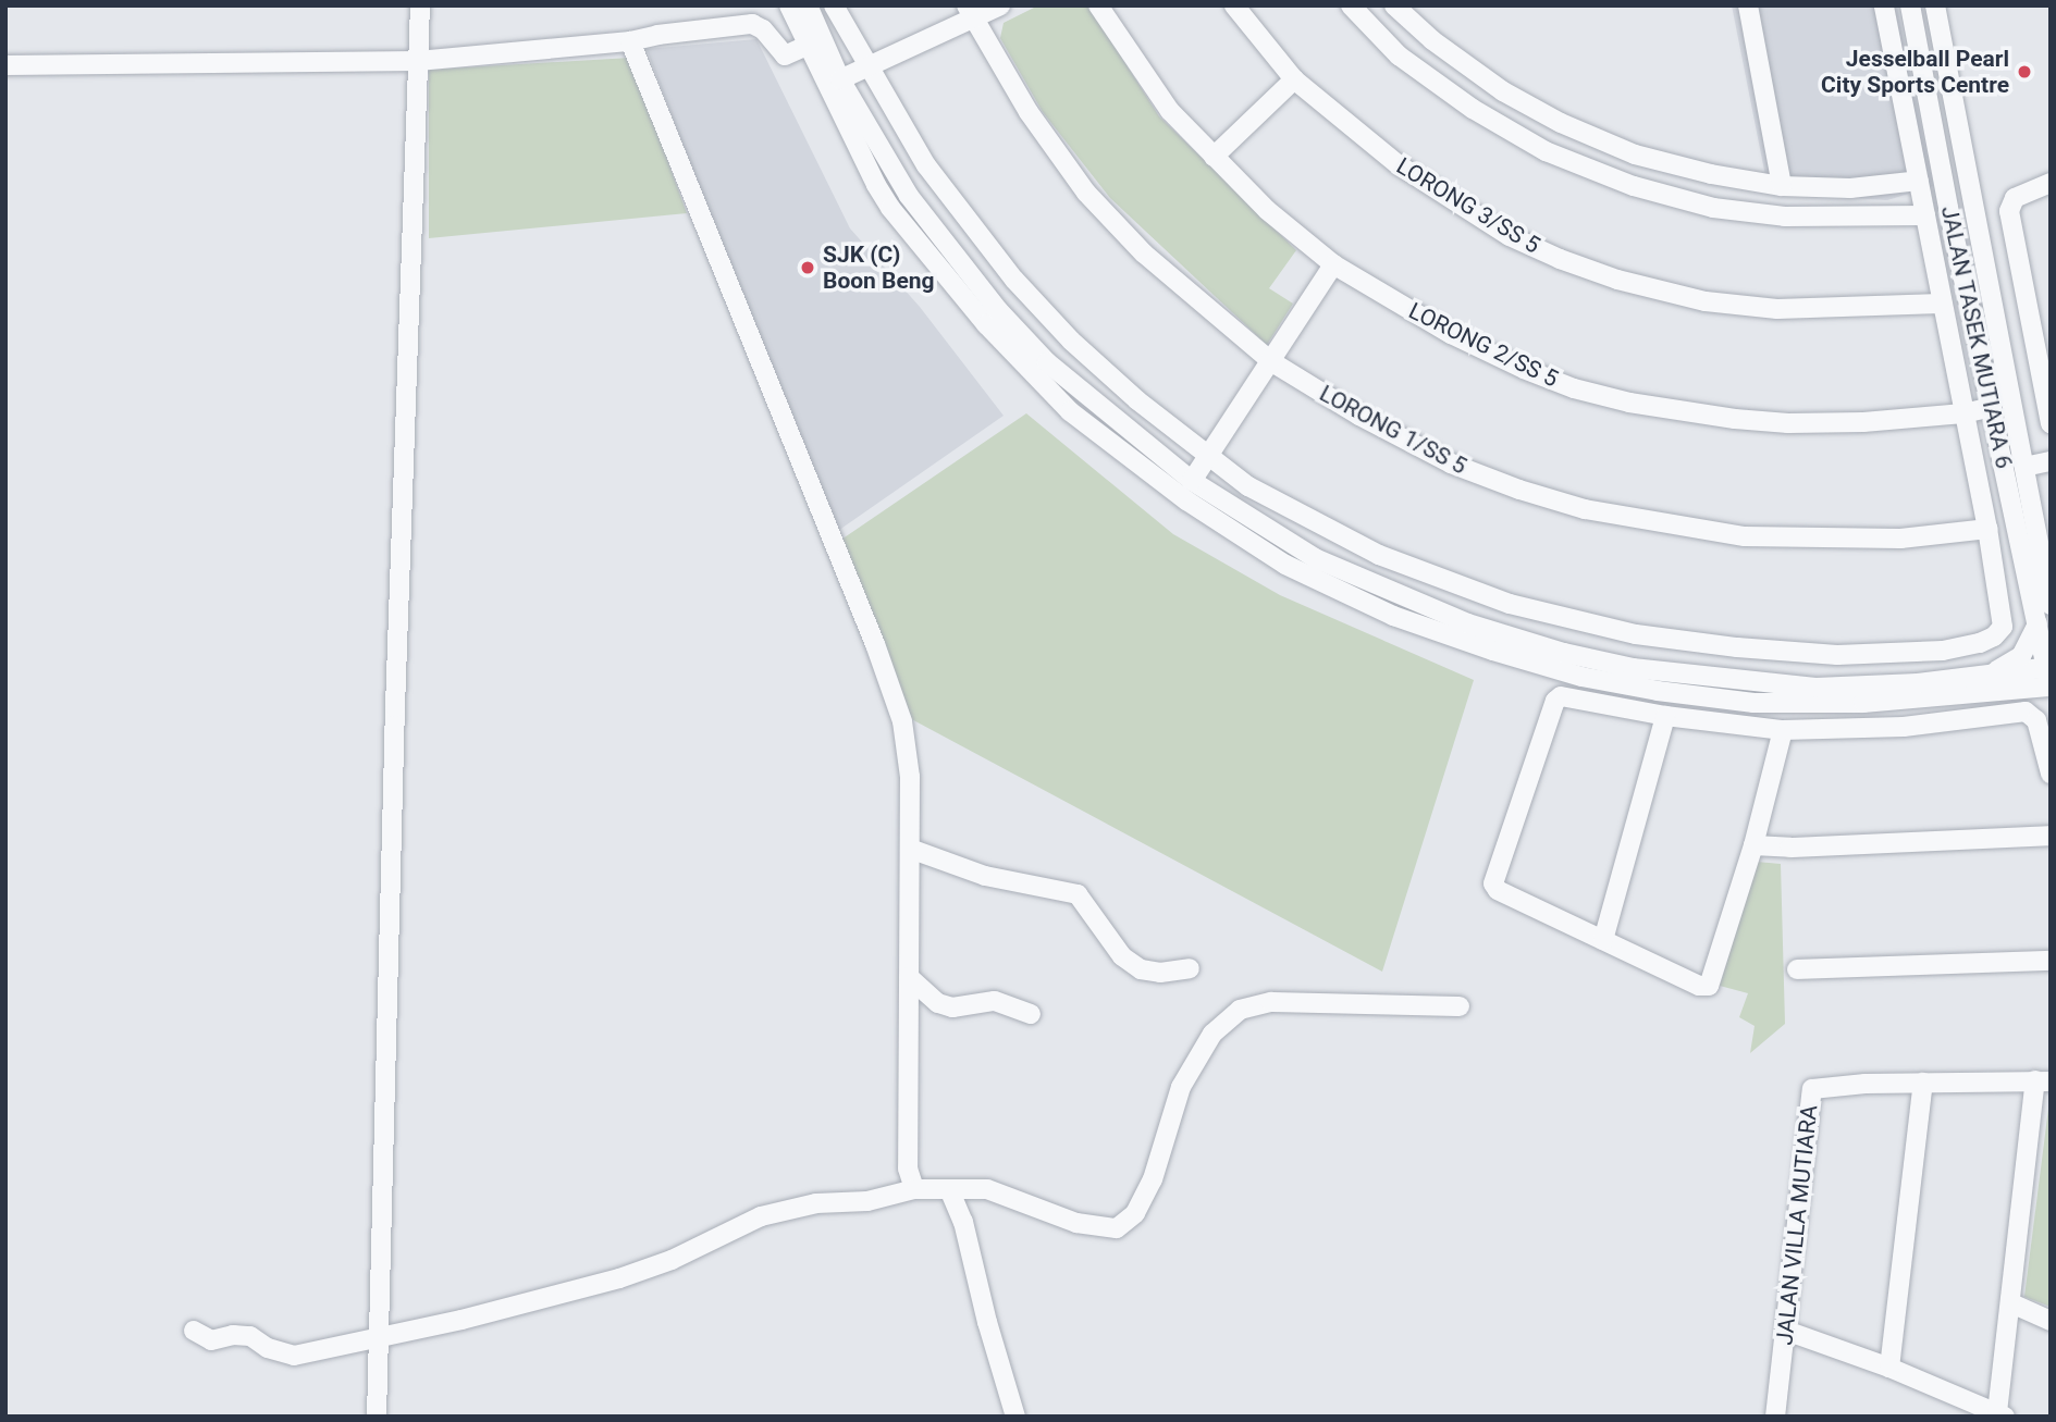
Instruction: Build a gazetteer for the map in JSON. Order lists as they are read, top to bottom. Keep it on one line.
{"streets":{"street":["LORONG 3/SS 5","JALAN TASEK MUTIARA 6","LORONG 2/SS 5","LORONG 1/SS 5","JALAN VILLA MUTIARA"]},"crossings":[["JALAN TASEK MUTIARA 6","LORONG 2/SS 5"]],"places":["Jesselball Pearl City Sports Centre","SJK (C) Boon Beng"]}
